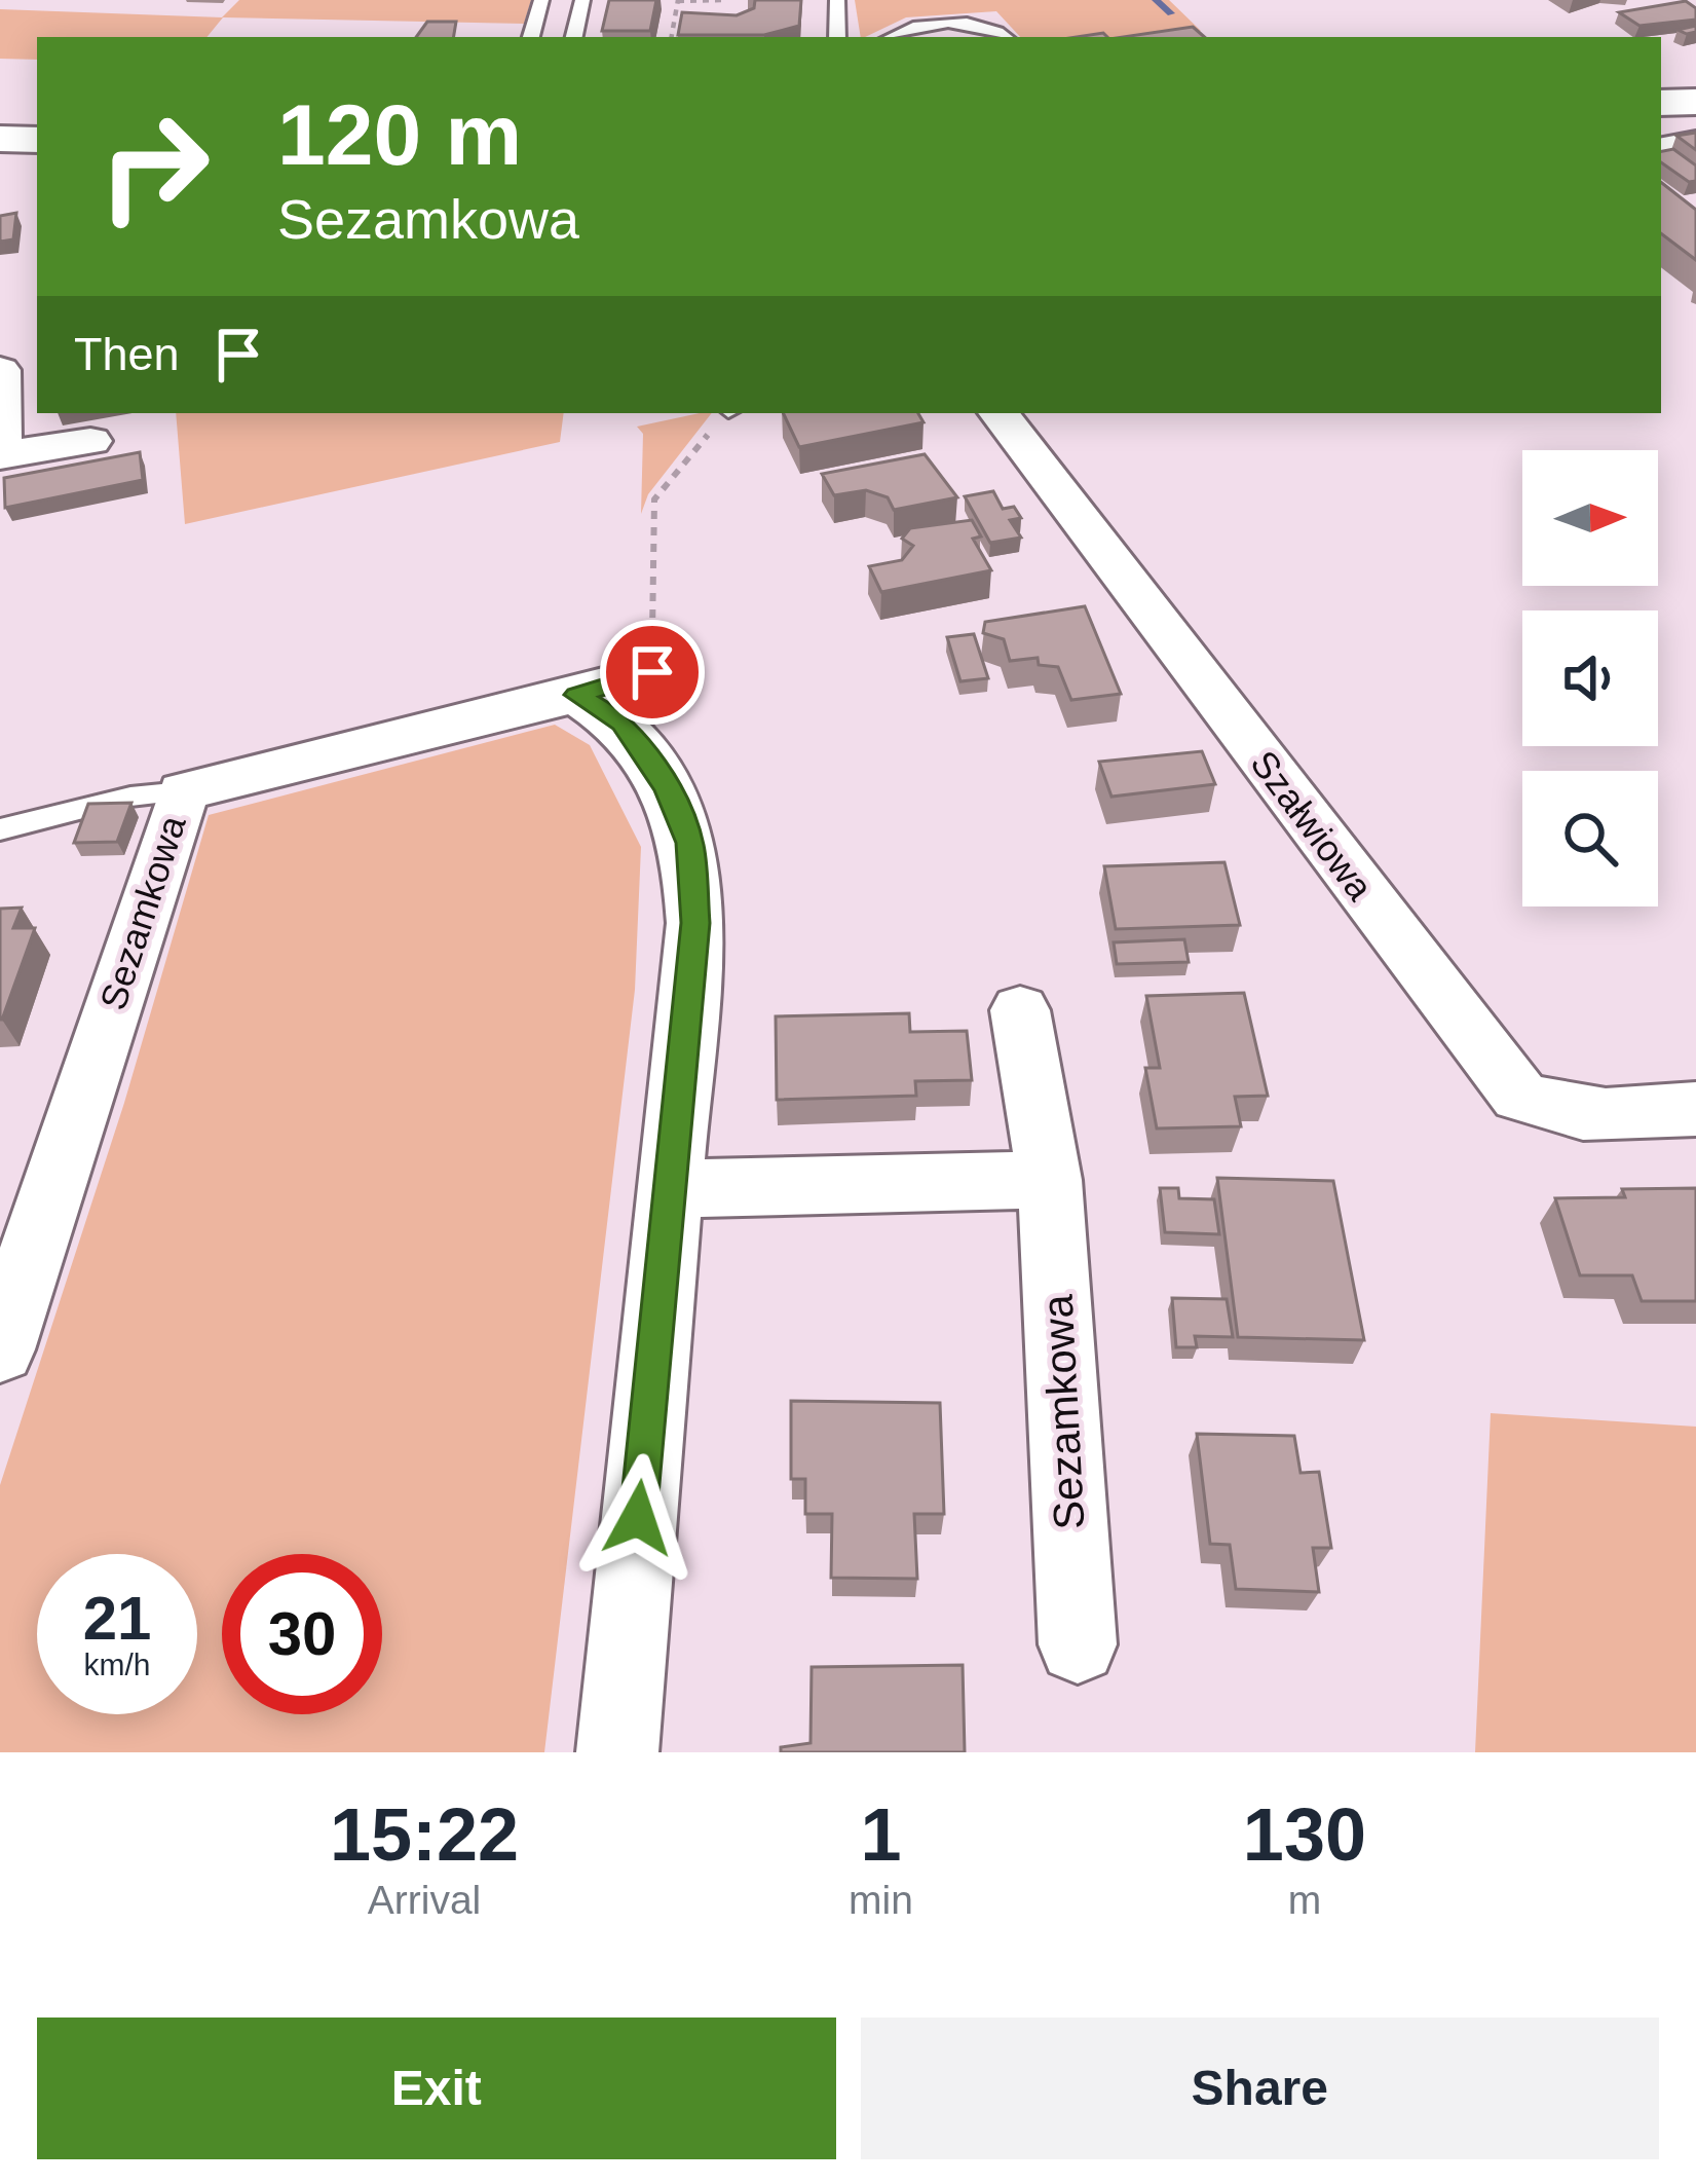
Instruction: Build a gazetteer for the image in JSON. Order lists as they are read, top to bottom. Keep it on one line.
{"streets":{"street":["Szałwiowa","Sezamkowa"]},"north":"right","page":{"turn":["120 m","Sezamkowa"],"then":"Then","speed":"21 km/h","limit":"30","eta":["15:22","Arrival","1","min","130","m"],"buttons":["Exit","Share"]}}
